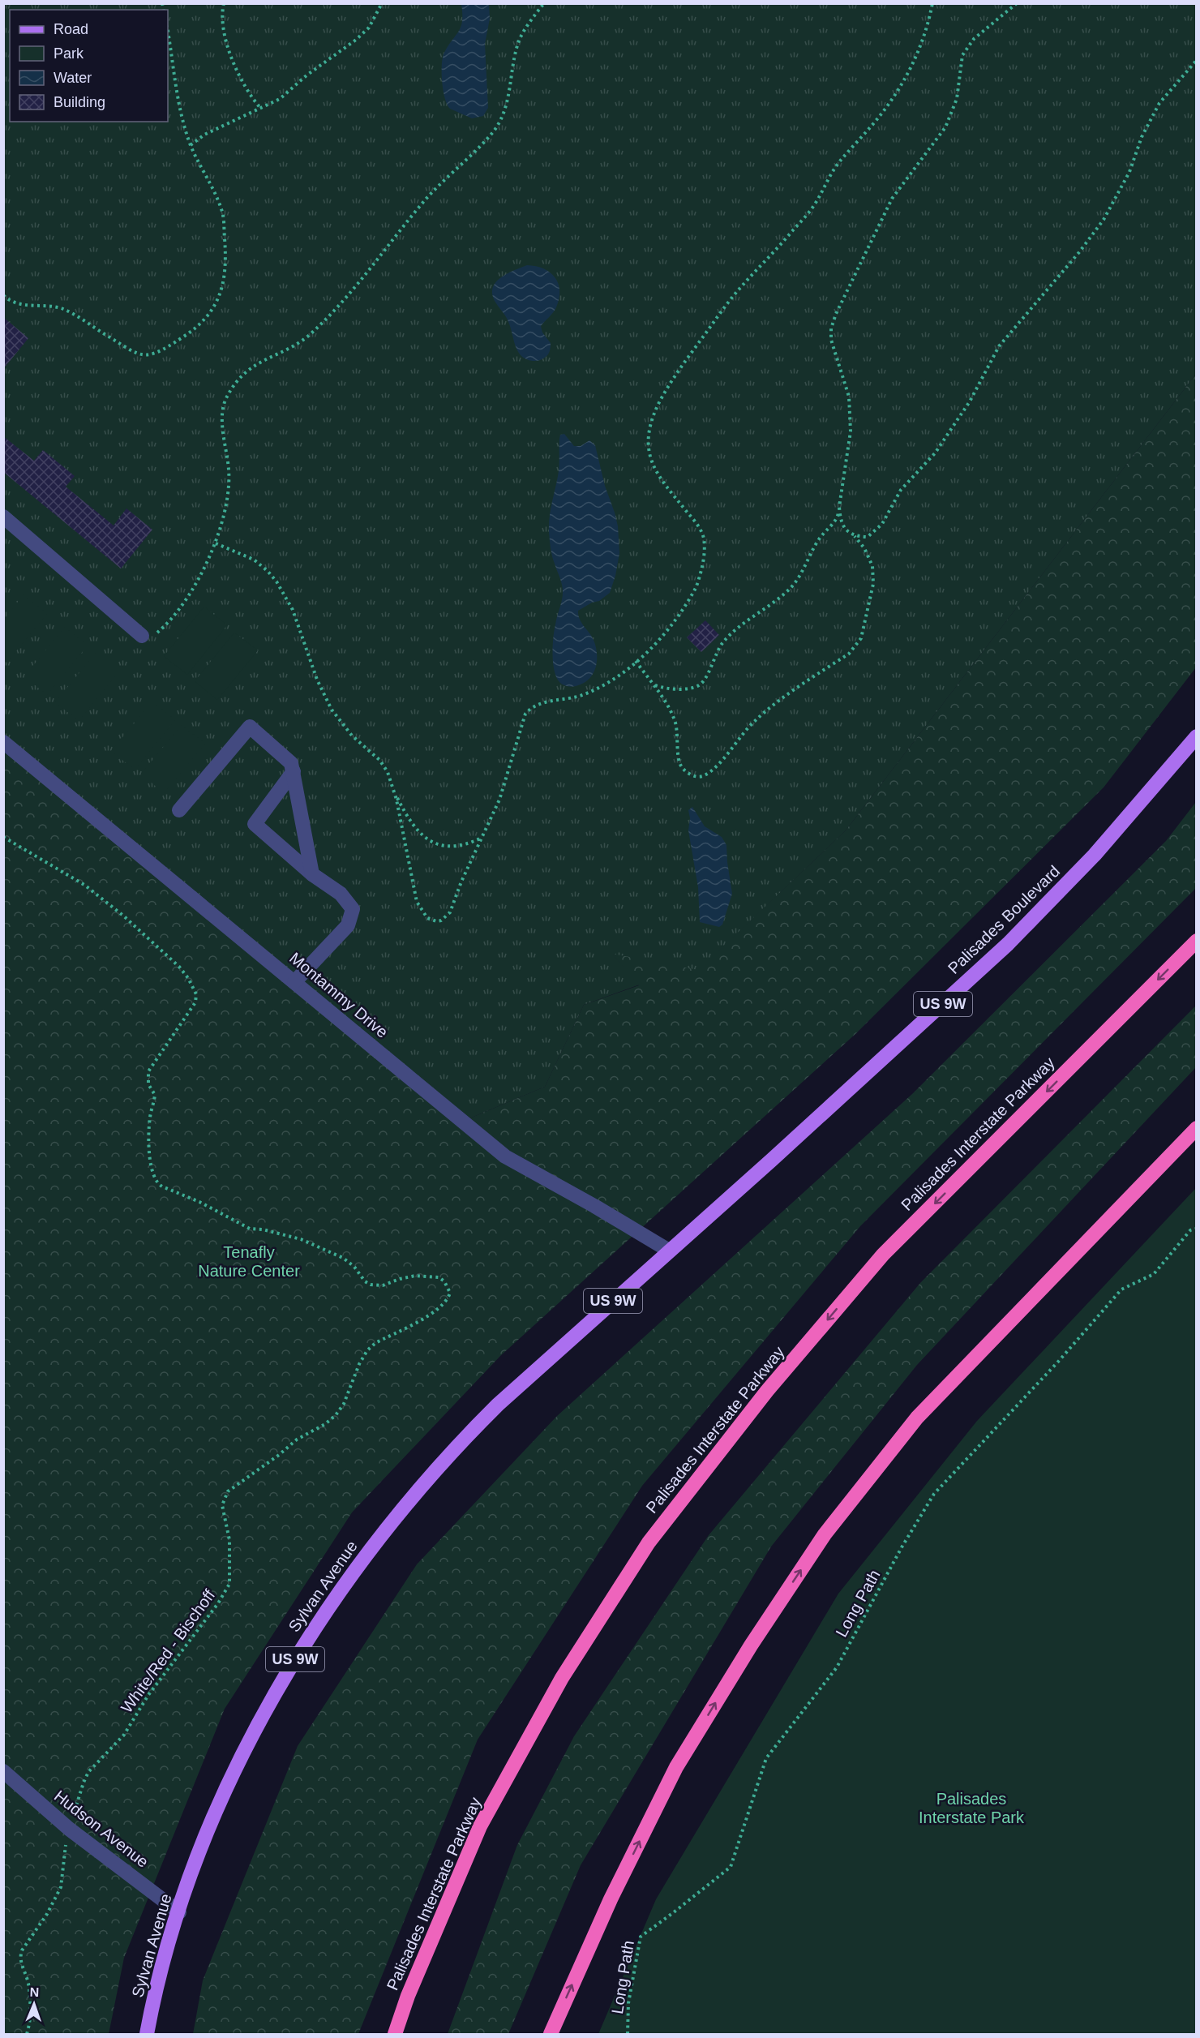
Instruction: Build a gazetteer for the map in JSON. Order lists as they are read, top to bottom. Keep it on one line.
{"streets":{"highway":["Palisades Interstate Parkway"],"main road":["Palisades Boulevard","US 9W","Sylvan Avenue"],"street":["Montammy Drive","Hudson Avenue"],"path":["Long Path","White/Red - Bischoff"]},"crossings":[["Palisades Boulevard","Montammy Drive"],["Palisades Boulevard","Sylvan Avenue"],["Montammy Drive","Sylvan Avenue"],["Sylvan Avenue","Hudson Avenue"],["White/Red - Bischoff","Hudson Avenue"]],"one_way":["Palisades Interstate Parkway"],"parks":["Tenafly Nature Center","Palisades Interstate Park"],"legend":["Road","Park","Water","Building"],"north":"top"}
